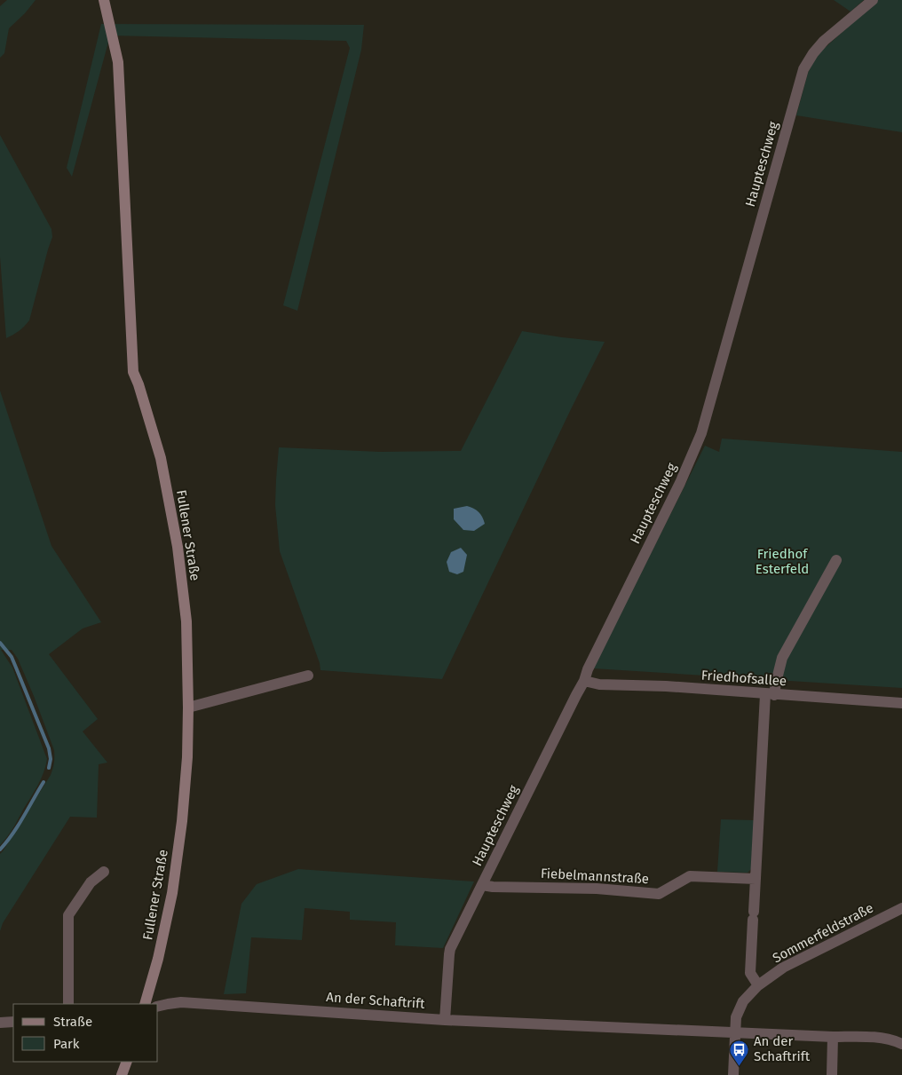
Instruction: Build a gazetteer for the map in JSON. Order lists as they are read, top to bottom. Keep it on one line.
{"streets":{"main road":["Fullener Straße"],"street":["Haupteschweg","Friedhofsallee","Fiebelmannstraße","Sommerfeldstraße","An der Schaftrift"]},"crossings":[["Haupteschweg","Friedhofsallee"],["Haupteschweg","Fiebelmannstraße"],["Haupteschweg","An der Schaftrift"],["Fiebelmannstraße","Sommerfeldstraße"],["Sommerfeldstraße","An der Schaftrift"]],"parks":["Friedhof Esterfeld"],"places":{"bus stop":["An der Schaftrift"]},"legend":["Straße","Park"]}
